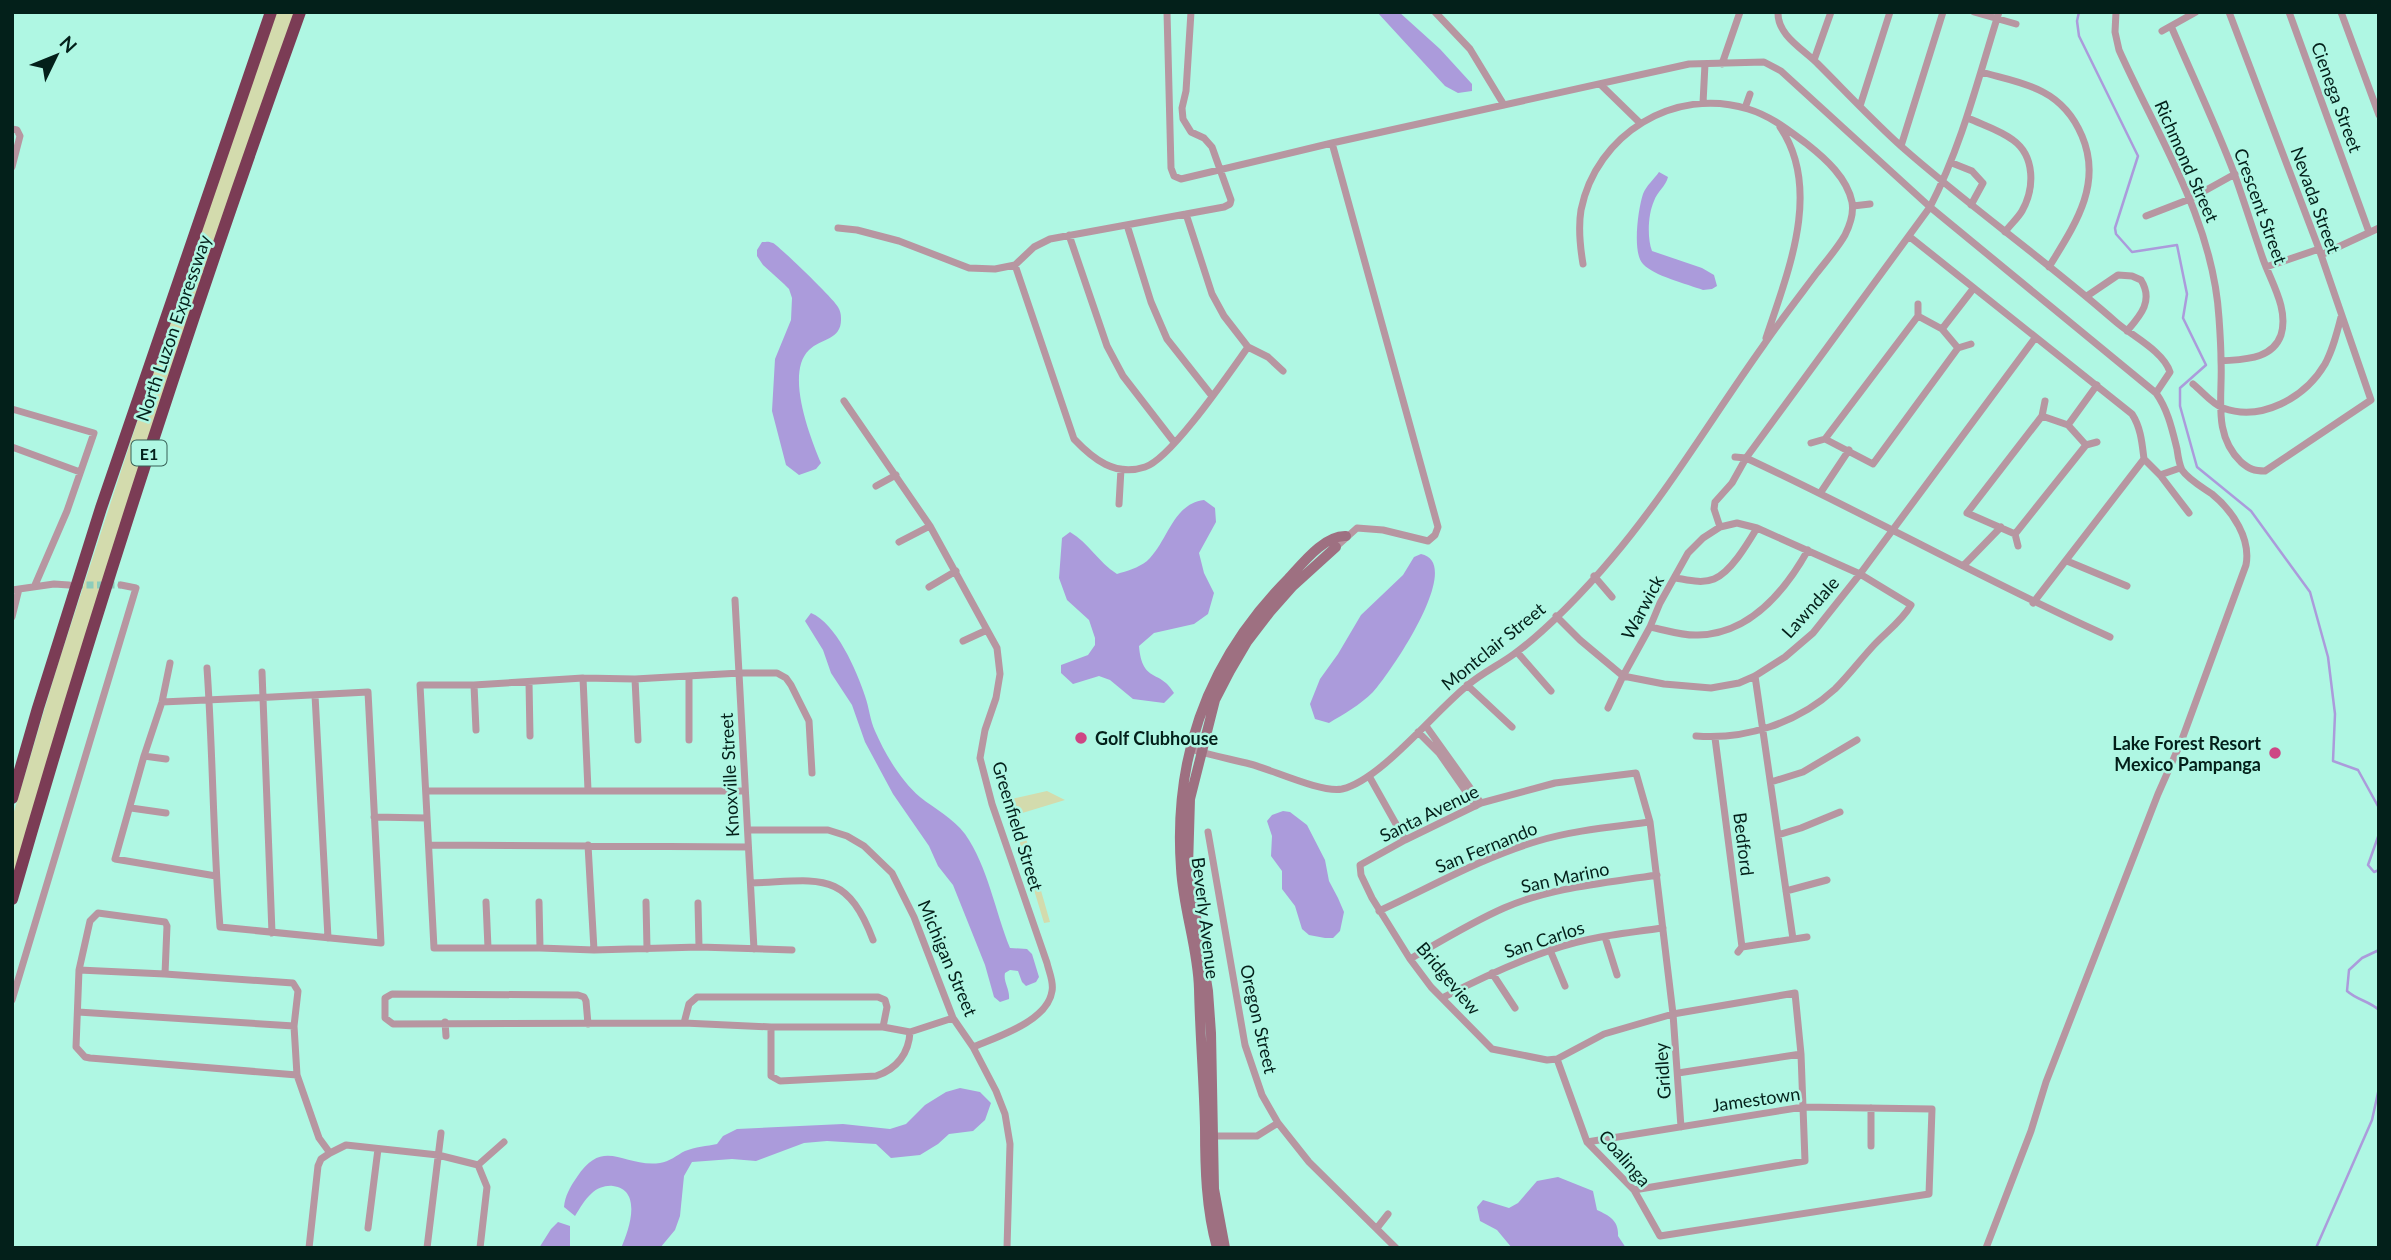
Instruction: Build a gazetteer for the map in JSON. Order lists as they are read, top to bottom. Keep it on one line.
{"streets":{"highway":["North Luzon Expressway","E1"],"street":["Cienega Street","Richmond Street","Nevada Street","Crescent Street","Warwick","Lawndale","Montclair Street","Knoxville Street","Santa Avenue","Greenfield Street","Bedford","San Fernando","San Marino","Beverly Avenue","San Carlos","Michigan Street","Bridgeview","Oregon Street","Gridley","Jamestown","Coalinga"]},"crossings":[["Richmond Street","Nevada Street"],["Richmond Street","Crescent Street"],["Warwick","Lawndale"],["Montclair Street","Beverly Avenue"],["Knoxville Street","Michigan Street"],["Santa Avenue","Bridgeview"],["Santa Avenue","Gridley"],["Greenfield Street","Michigan Street"],["San Fernando","Bridgeview"],["San Fernando","Gridley"],["San Marino","Bridgeview"],["San Marino","Gridley"],["San Carlos","Bridgeview"],["San Carlos","Gridley"],["Bridgeview","Coalinga"],["Gridley","Jamestown"],["Jamestown","Coalinga"]],"places":["Golf Clubhouse","Lake Forest Resort Mexico Pampanga"],"north":"top right"}
